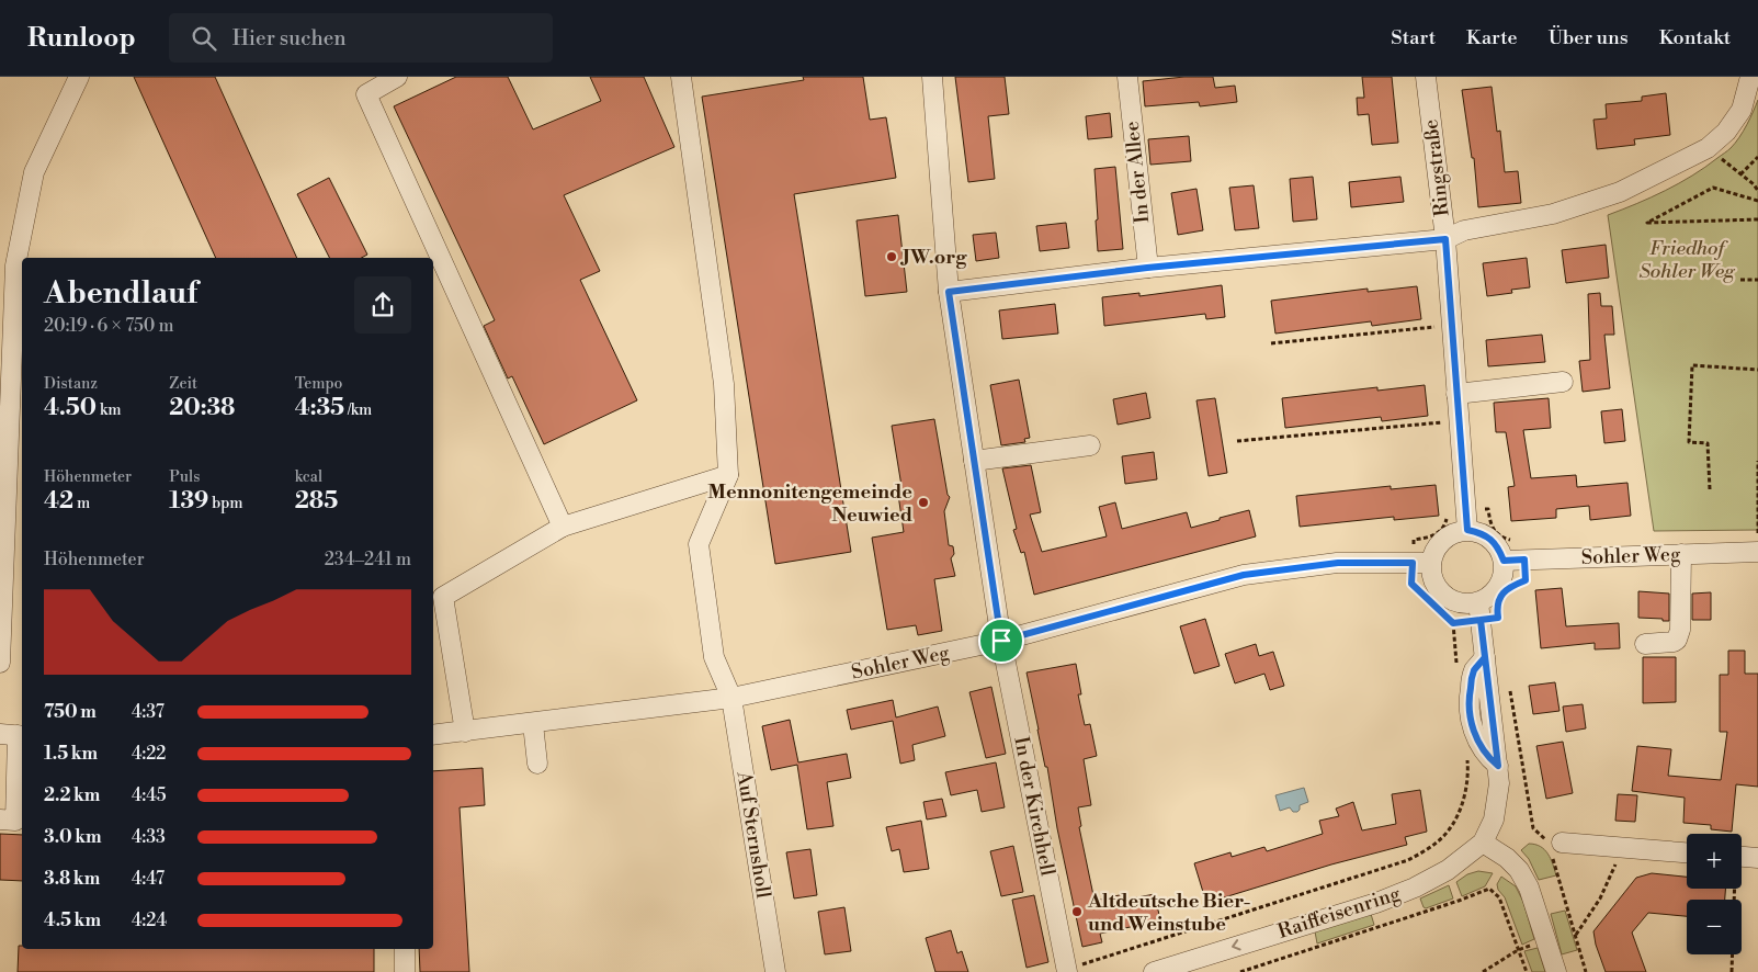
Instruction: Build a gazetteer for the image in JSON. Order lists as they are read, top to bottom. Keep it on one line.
{"streets":{"street":["Ringstraße","In der Allee","Sohler Weg","In der Kirchhell","Auf Sternsholl","Raiffeisenring"]},"crossings":[["Ringstraße","Sohler Weg"],["Ringstraße","Raiffeisenring"],["Sohler Weg","In der Kirchhell"],["Sohler Weg","Auf Sternsholl"],["Sohler Weg","Raiffeisenring"]],"one_way":["Raiffeisenring"],"parks":["Friedhof Sohler Weg"],"places":["JW.org","Mennonitengemeinde Neuwied","Altdeutsche Bier- und Weinstube"],"page":{"header":"Runloop","search":"Hier suchen","nav":["Start","Karte","Über uns","Kontakt"],"heading":["Abendlauf","20:19 · 6 × 750 m"],"stats":[["Distanz","4.50 km"],["Zeit","20:38"],["Tempo","4:35 /km"],["Höhenmeter","42 m"],["Puls","139 bpm"],["kcal","285"]],"chart":["Höhenmeter","234–241 m"],"list":[{"name":"750 m","note":"4:37"},{"name":"1.5 km","note":"4:22"},{"name":"2.2 km","note":"4:45"},{"name":"3.0 km","note":"4:33"},{"name":"3.8 km","note":"4:47"},{"name":"4.5 km","note":"4:24"}],"map_buttons":["+","−"]}}
